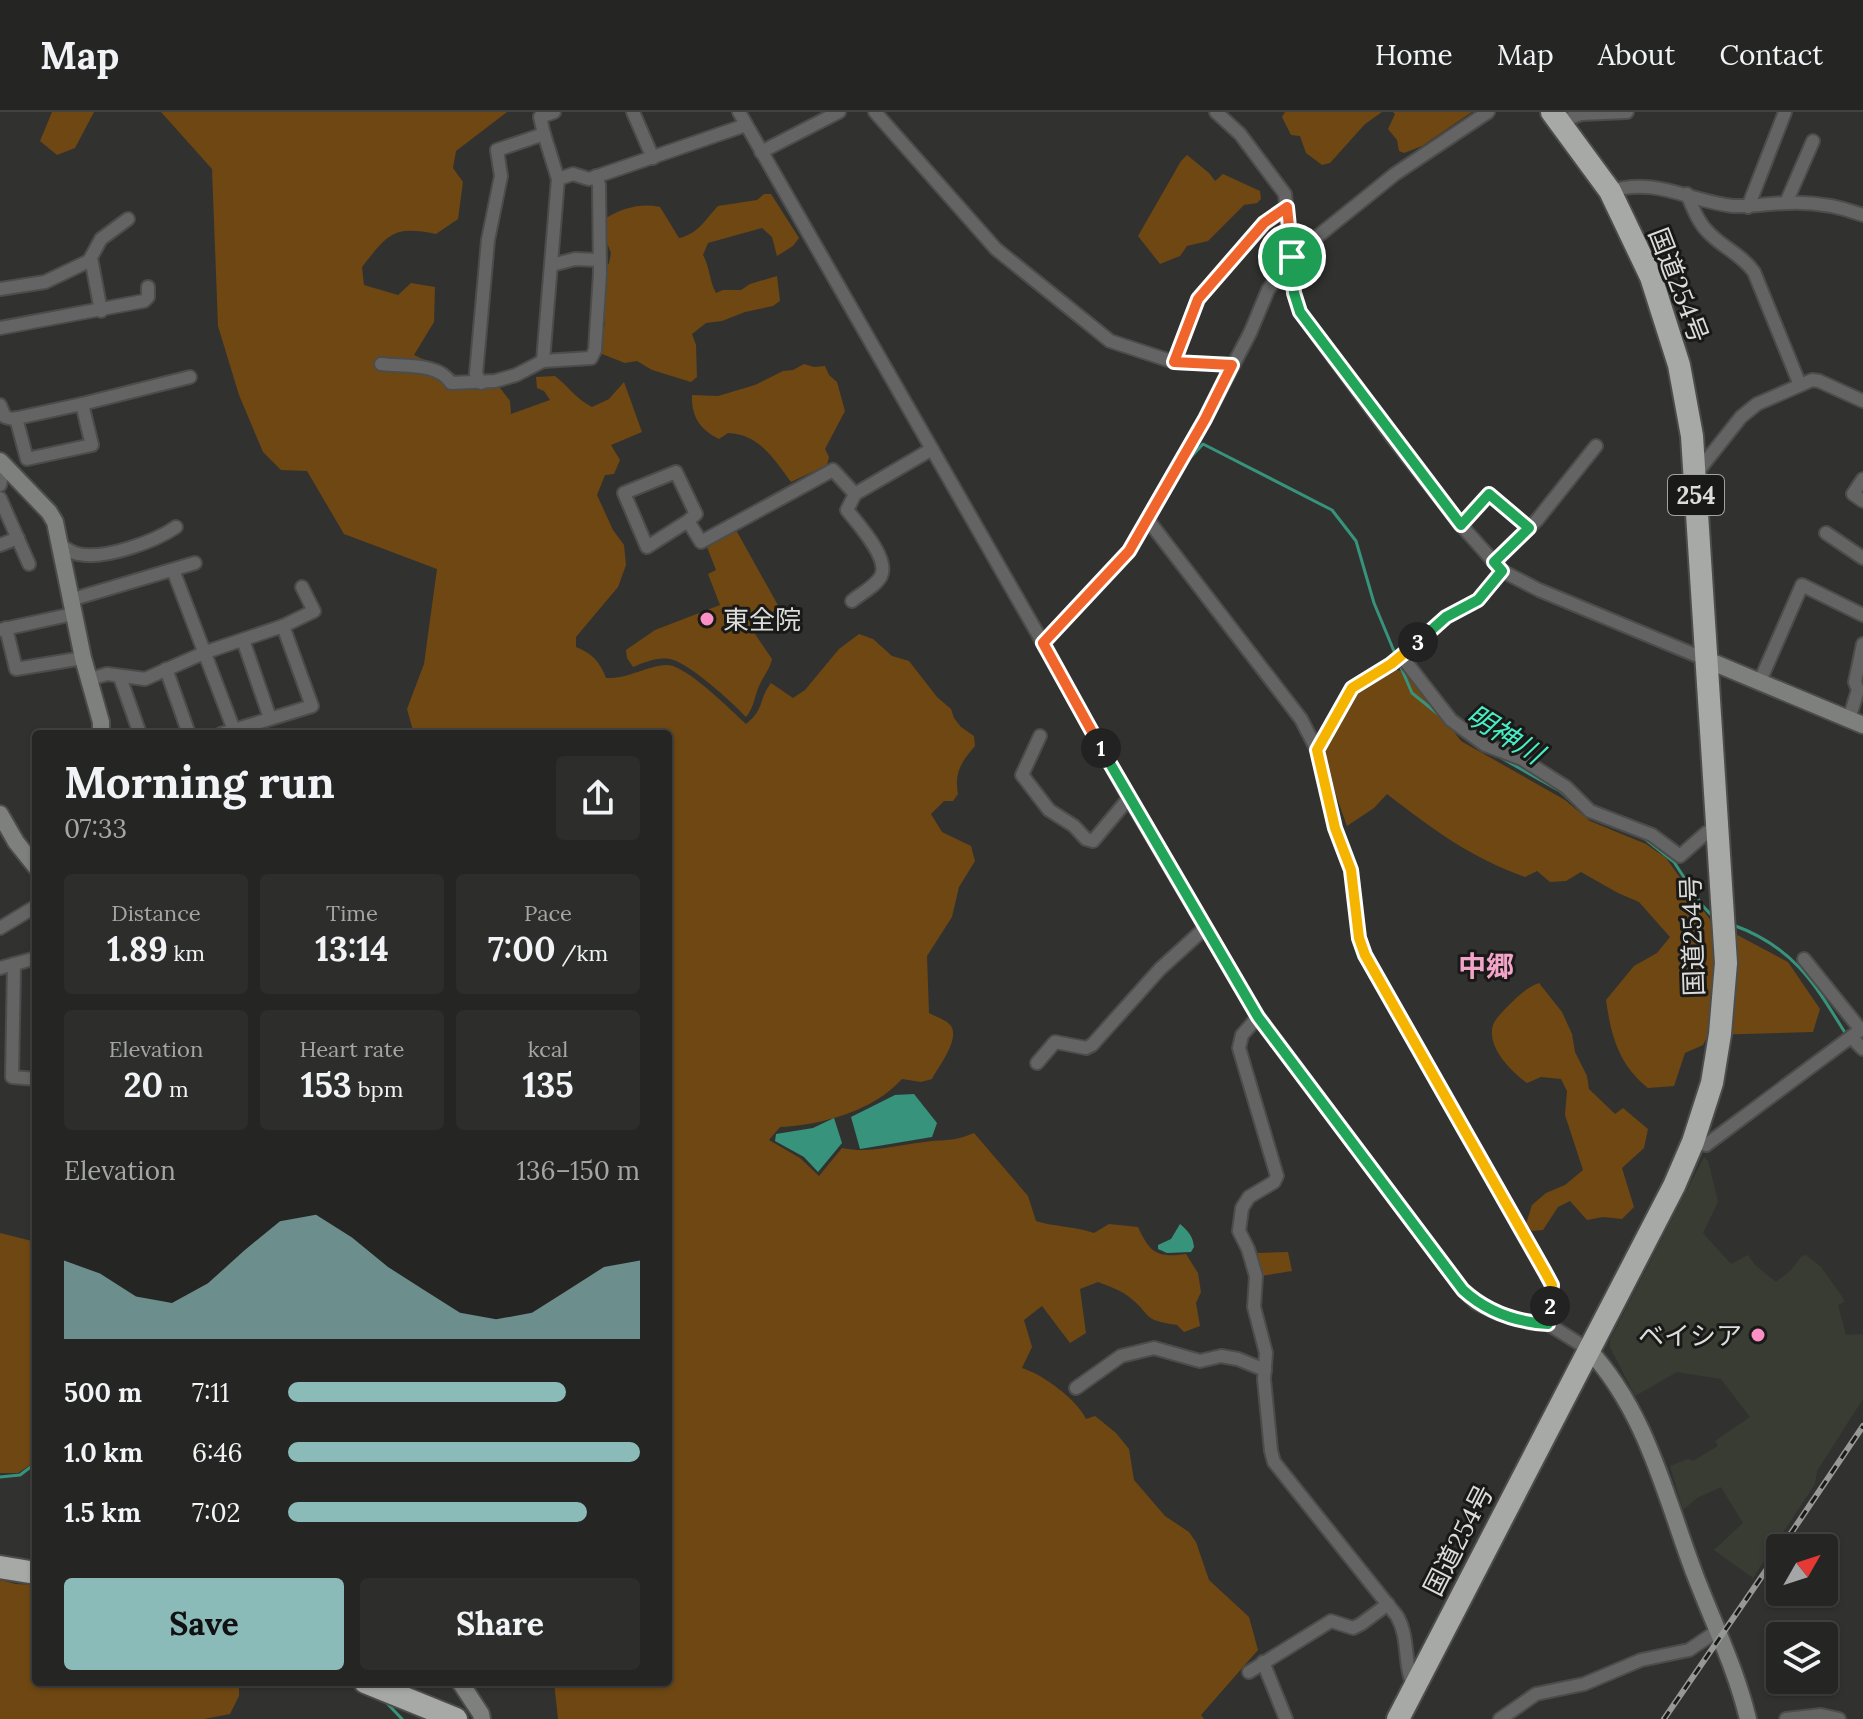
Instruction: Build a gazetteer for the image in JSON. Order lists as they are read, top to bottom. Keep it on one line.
{"streets":{"highway":["国道254号","254"]},"districts":["中郷"],"water":["明神川"],"places":["東全院","ベイシア"],"north":"top right","page":{"header":"Map","nav":["Home","Map","About","Contact"],"pins":["3","1","2"],"heading":["Morning run","07:33"],"stats":[["Distance","1.89 km"],["Time","13:14"],["Pace","7:00 /km"],["Elevation","20 m"],["Heart rate","153 bpm"],["kcal","135"]],"chart":["Elevation","136–150 m"],"list":[{"name":"500 m","note":"7:11"},{"name":"1.0 km","note":"6:46"},{"name":"1.5 km","note":"7:02"}],"buttons":["Save","Share"]}}
